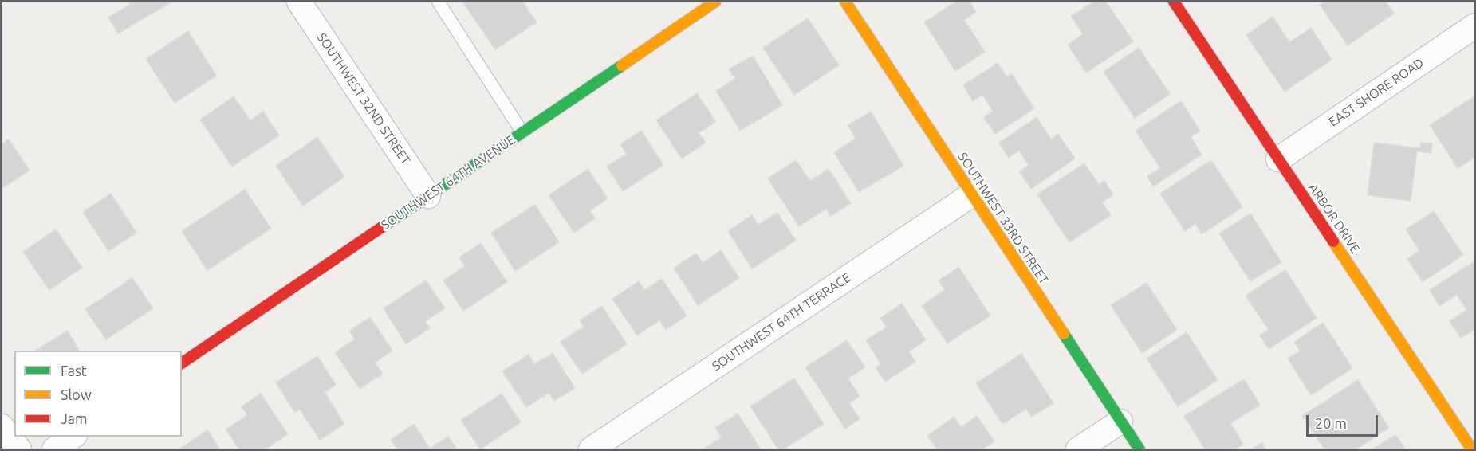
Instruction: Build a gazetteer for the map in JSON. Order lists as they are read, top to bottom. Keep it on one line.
{"streets":{"street":["EAST SHORE ROAD","SOUTHWEST 32ND STREET","SOUTHWEST 64TH AVENUE","SOUTHWEST 33RD STREET","ARBOR DRIVE","SOUTHWEST 64TH TERRACE"]},"crossings":[["EAST SHORE ROAD","ARBOR DRIVE"],["SOUTHWEST 32ND STREET","SOUTHWEST 64TH AVENUE"],["SOUTHWEST 33RD STREET","SOUTHWEST 64TH TERRACE"]],"legend":["Fast","Slow","Jam"],"scale_bar":"20 m"}
